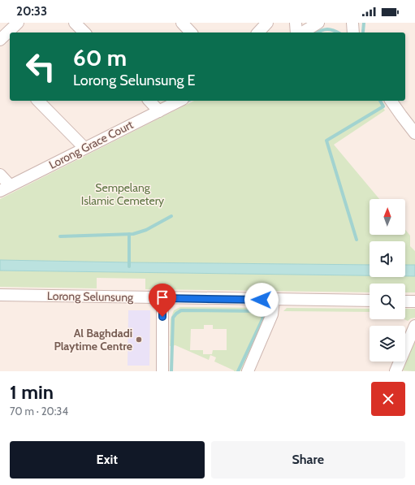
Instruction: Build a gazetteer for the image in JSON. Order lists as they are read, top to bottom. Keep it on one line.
{"streets":{"street":["Lorong Grace Court","Lorong Selunsung"]},"parks":["Sempelang Islamic Cemetery"],"places":["Al Baghdadi Playtime Centre"],"north":"top","page":{"status":"20:33","turn":["60 m","Lorong Selunsung E"],"heading":["1 min","70 m · 20:34"],"buttons":["Exit","Share"]}}
